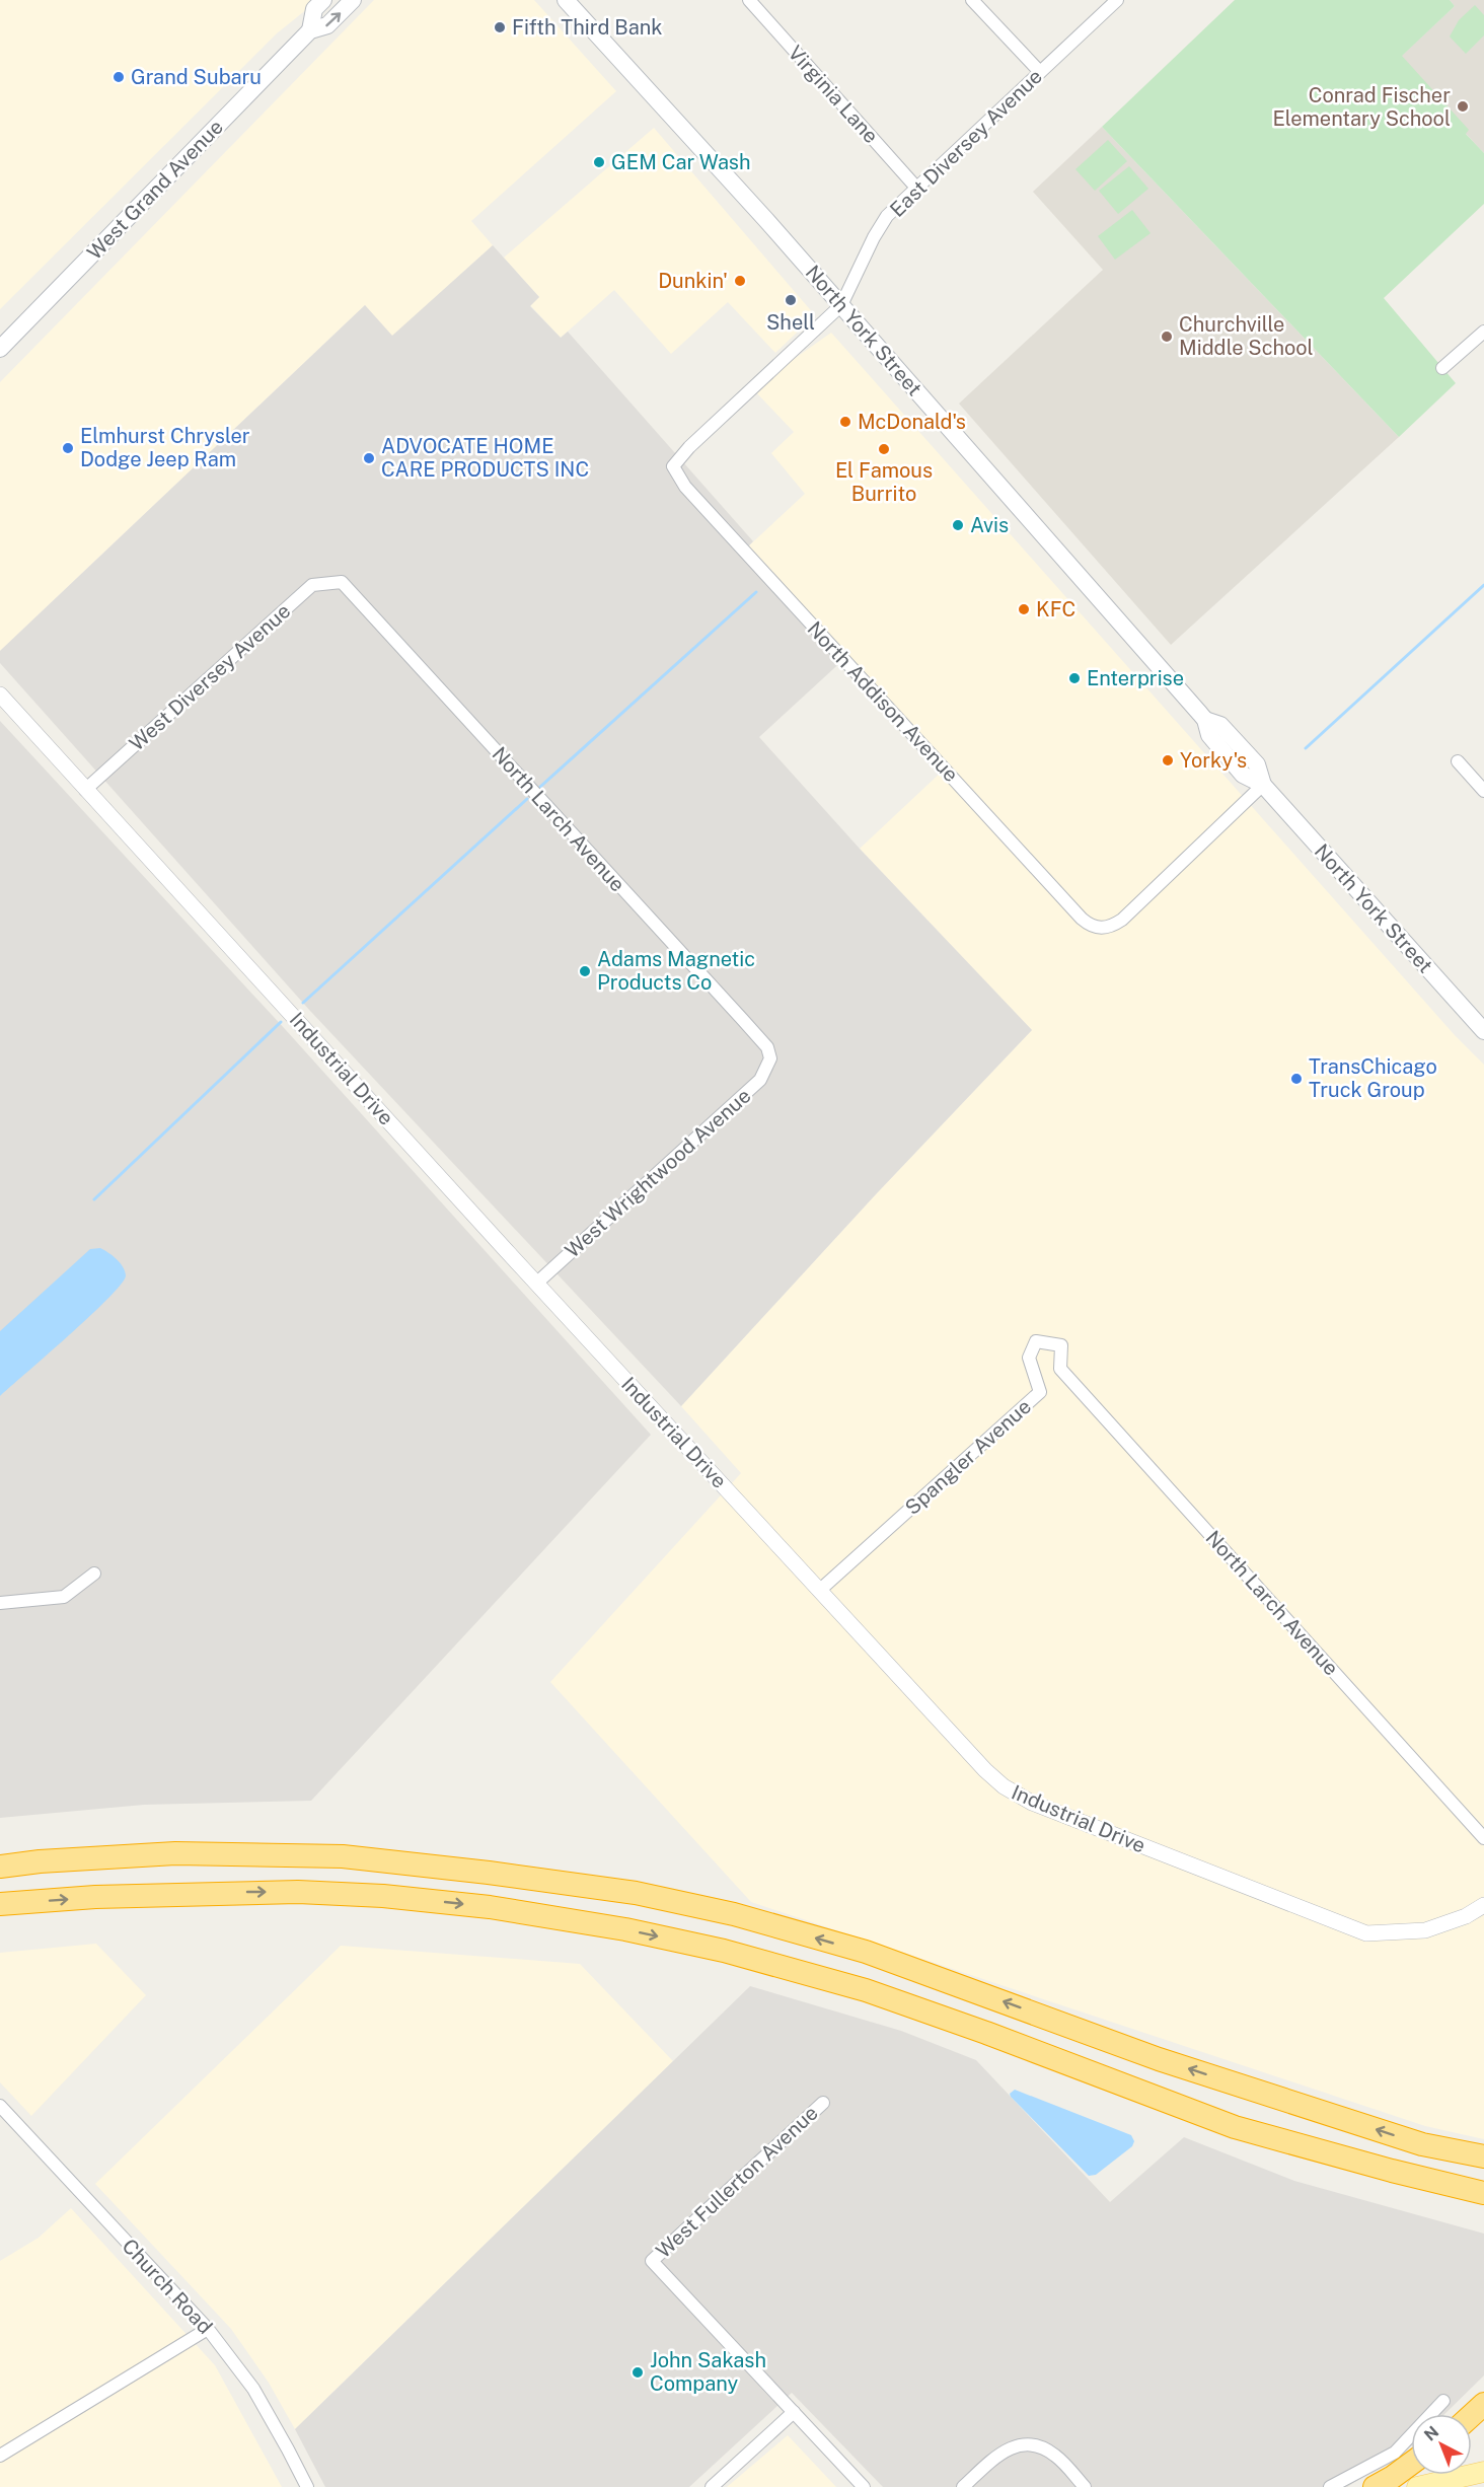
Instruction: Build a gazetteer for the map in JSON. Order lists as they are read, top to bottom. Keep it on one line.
{"streets":{"main road":["West Grand Avenue","North York Street"],"street":["Virginia Lane","East Diversey Avenue","West Diversey Avenue","North Addison Avenue","North Larch Avenue","Industrial Drive","West Wrightwood Avenue","Spangler Avenue","West Fullerton Avenue","Church Road"]},"crossings":[["Virginia Lane","East Diversey Avenue"],["East Diversey Avenue","North York Street"],["East Diversey Avenue","North Addison Avenue"],["North York Street","North Addison Avenue"],["West Diversey Avenue","North Larch Avenue"],["West Diversey Avenue","Industrial Drive"],["North Larch Avenue","West Wrightwood Avenue"],["North Larch Avenue","Spangler Avenue"],["Industrial Drive","West Wrightwood Avenue"],["Industrial Drive","Spangler Avenue"]],"places":["Fifth Third Bank","Grand Subaru","Conrad Fischer Elementary School","GEM Car Wash","Dunkin'","Shell","Churchville Middle School","McDonald's","Elmhurst Chrysler Dodge Jeep Ram","El Famous Burrito","ADVOCATE HOME CARE PRODUCTS INC","Avis","KFC","Enterprise","Yorky's","Adams Magnetic Products Co","TransChicago Truck Group","John Sakash Company"],"north":"top left"}
